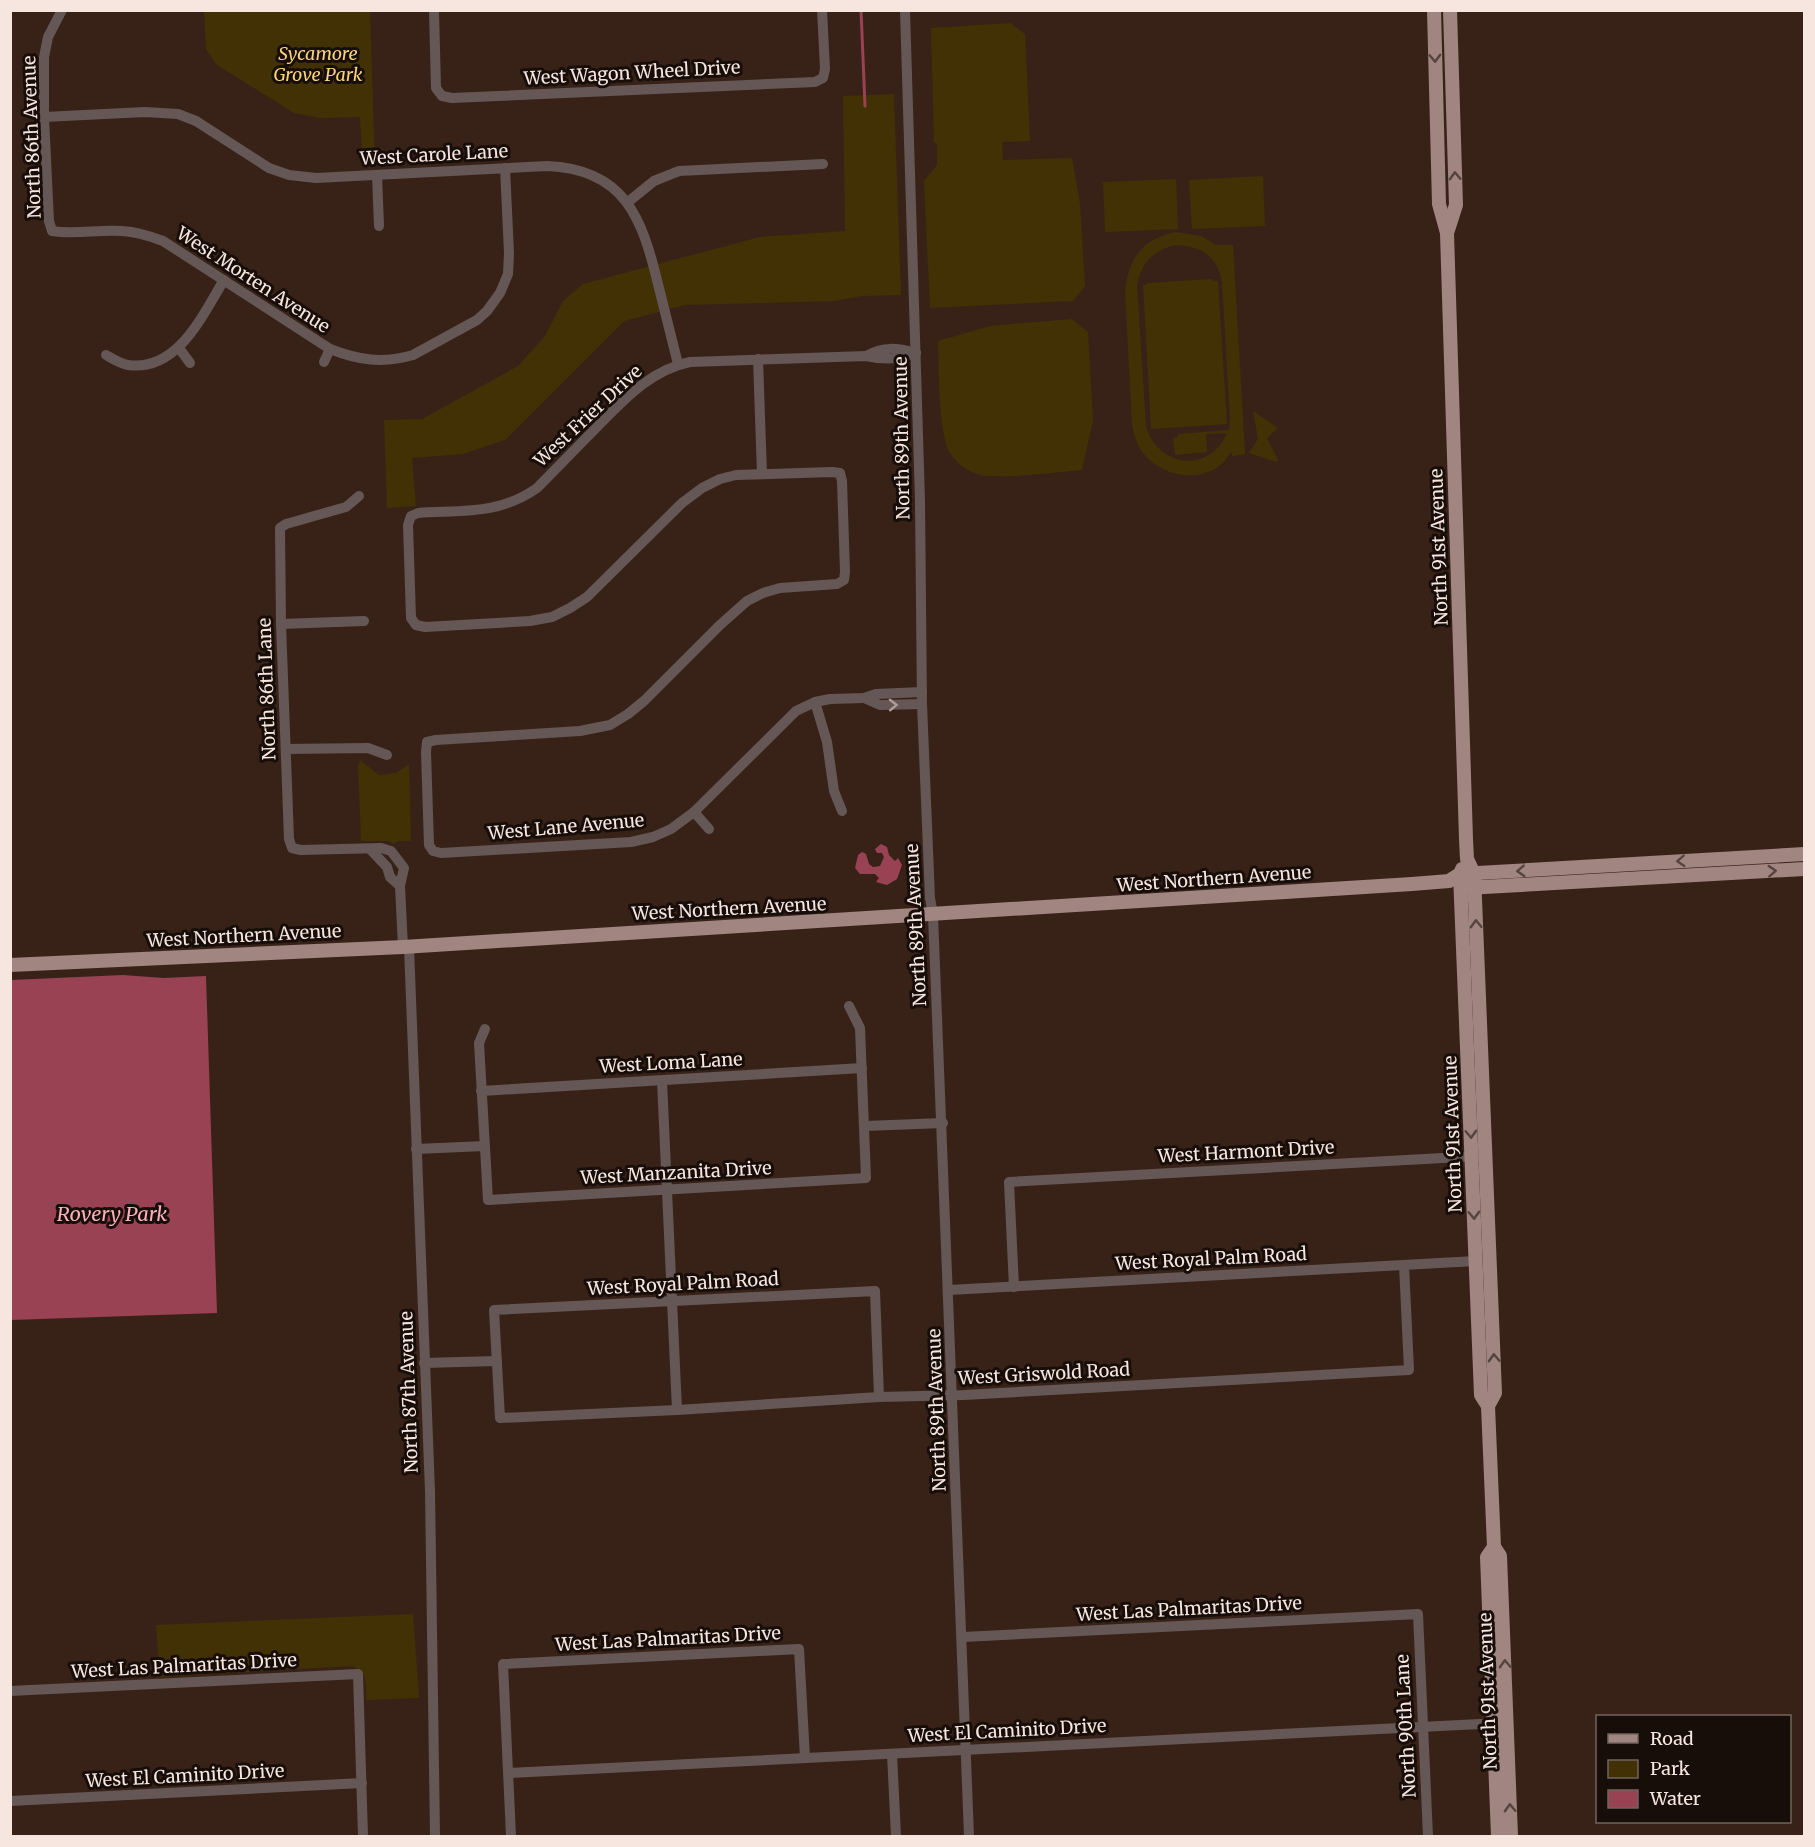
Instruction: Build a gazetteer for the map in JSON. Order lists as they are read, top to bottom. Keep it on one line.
{"streets":{"main road":["North 91st Avenue","West Northern Avenue"],"street":["West Wagon Wheel Drive","North 86th Avenue","West Carole Lane","West Morten Avenue","West Frier Drive","North 89th Avenue","North 86th Lane","West Lane Avenue","West Loma Lane","West Harmont Drive","West Manzanita Drive","West Royal Palm Road","West Griswold Road","North 87th Avenue","West Las Palmaritas Drive","North 90th Lane","West El Caminito Drive"]},"crossings":[["North 86th Avenue","West Carole Lane"],["North 86th Avenue","West Morten Avenue"],["West Carole Lane","West Morten Avenue"],["West Frier Drive","North 89th Avenue"],["West Frier Drive","West Lane Avenue"],["North 89th Avenue","West Lane Avenue"],["North 89th Avenue","West Northern Avenue"],["North 89th Avenue","West Royal Palm Road"],["North 89th Avenue","West Griswold Road"],["North 89th Avenue","West Las Palmaritas Drive"],["North 89th Avenue","West El Caminito Drive"],["North 91st Avenue","West Northern Avenue"],["North 91st Avenue","West Harmont Drive"],["North 91st Avenue","West Royal Palm Road"],["North 91st Avenue","West El Caminito Drive"],["West Northern Avenue","North 87th Avenue"],["West Harmont Drive","West Royal Palm Road"],["West Royal Palm Road","West Griswold Road"],["West Las Palmaritas Drive","North 90th Lane"],["West Las Palmaritas Drive","West El Caminito Drive"],["North 90th Lane","West El Caminito Drive"]],"water":["Rovery Park"],"parks":["Sycamore Grove Park"],"legend":["Road","Park","Water"]}
